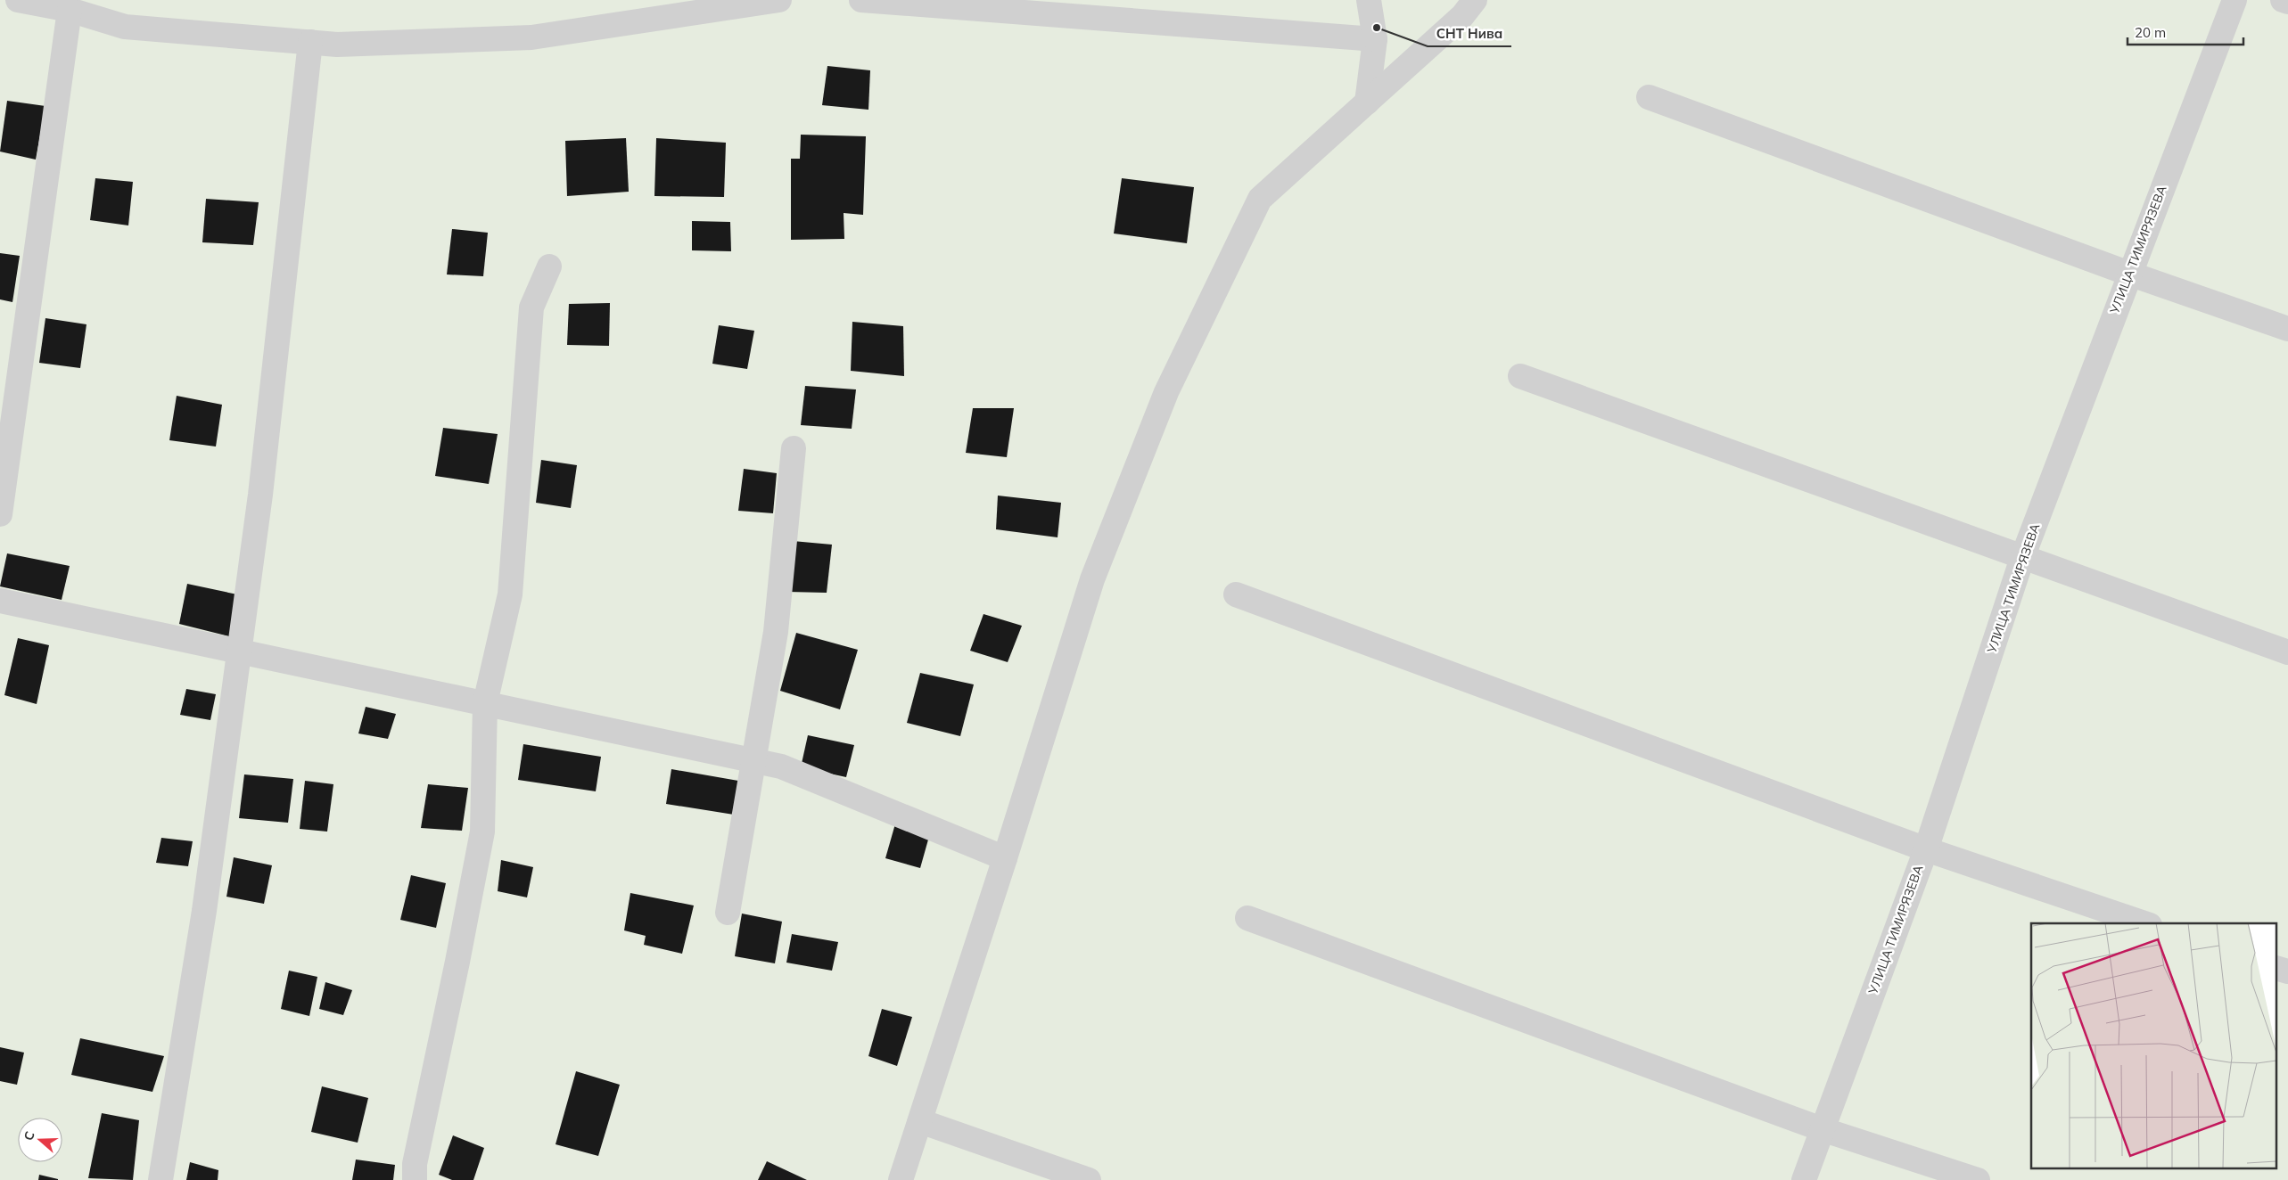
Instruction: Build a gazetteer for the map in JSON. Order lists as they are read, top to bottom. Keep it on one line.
{"streets":{"street":["УЛИЦА ТИМИРЯЗЕВА"]},"places":["СНТ Нива"],"scale_bar":"20 m","north":"left"}
